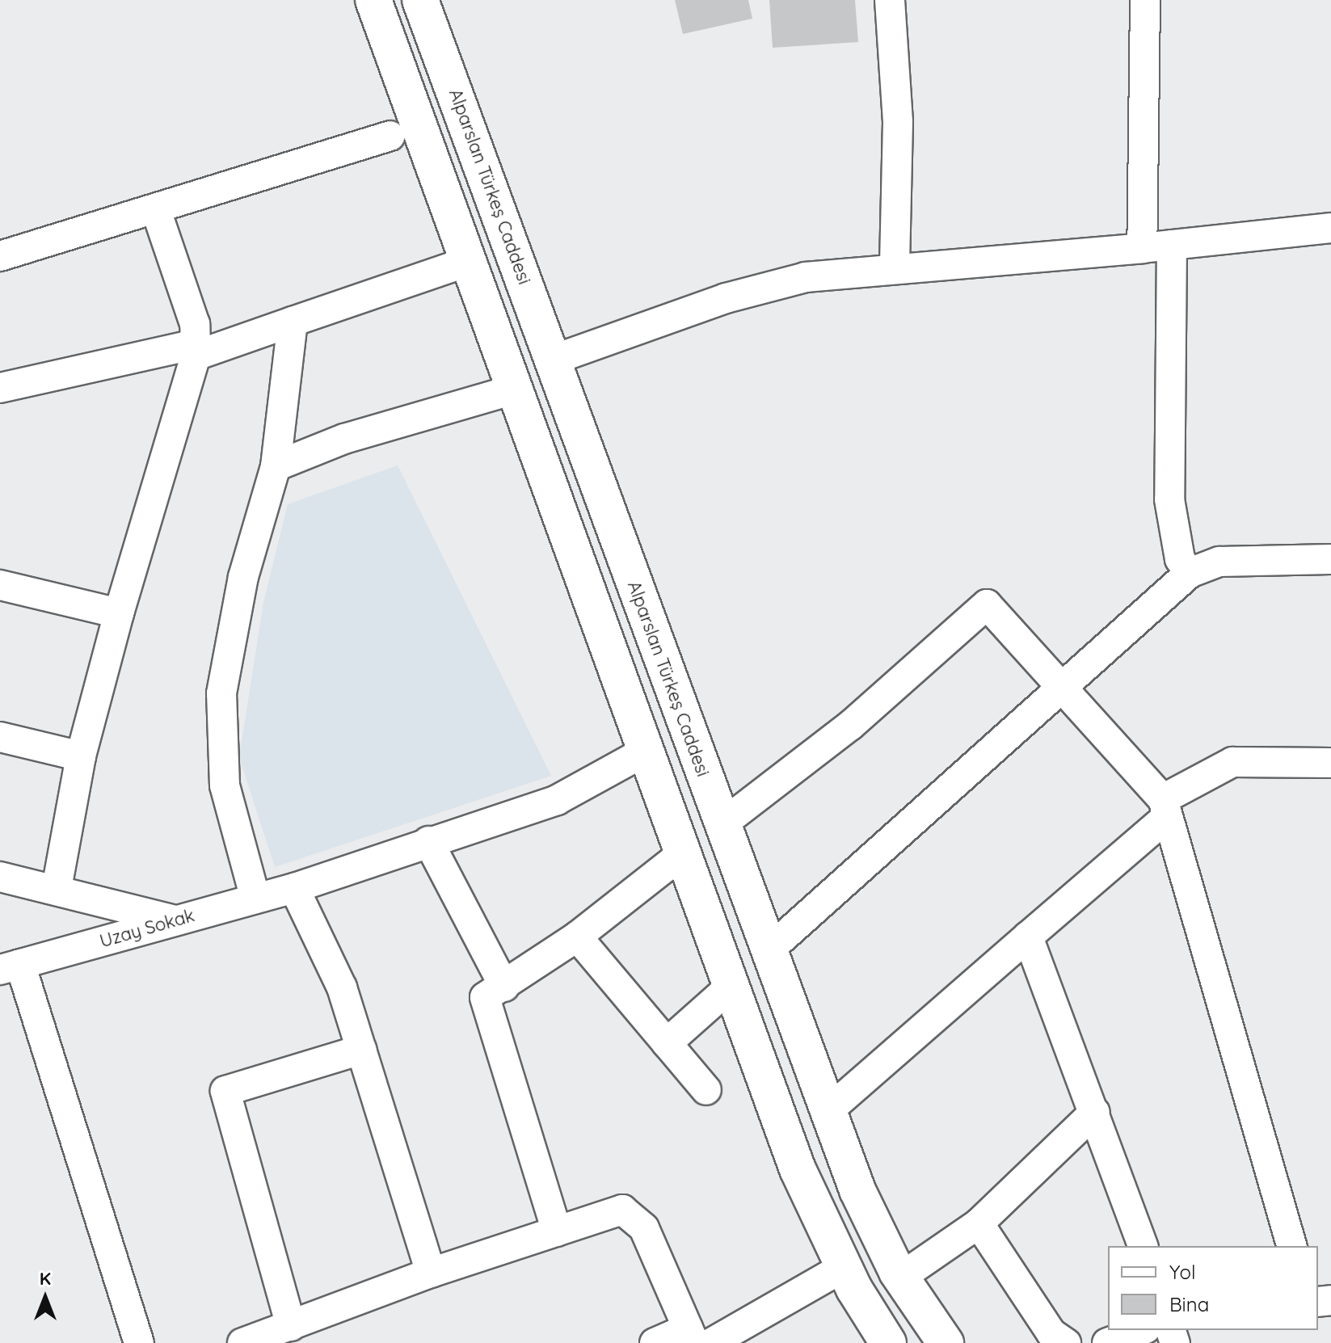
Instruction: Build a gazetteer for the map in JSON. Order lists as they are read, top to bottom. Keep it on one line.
{"streets":{"street":["Alparslan Türkeş Caddesi","Uzay Sokak"]},"legend":["Yol","Bina"],"north":"top"}
